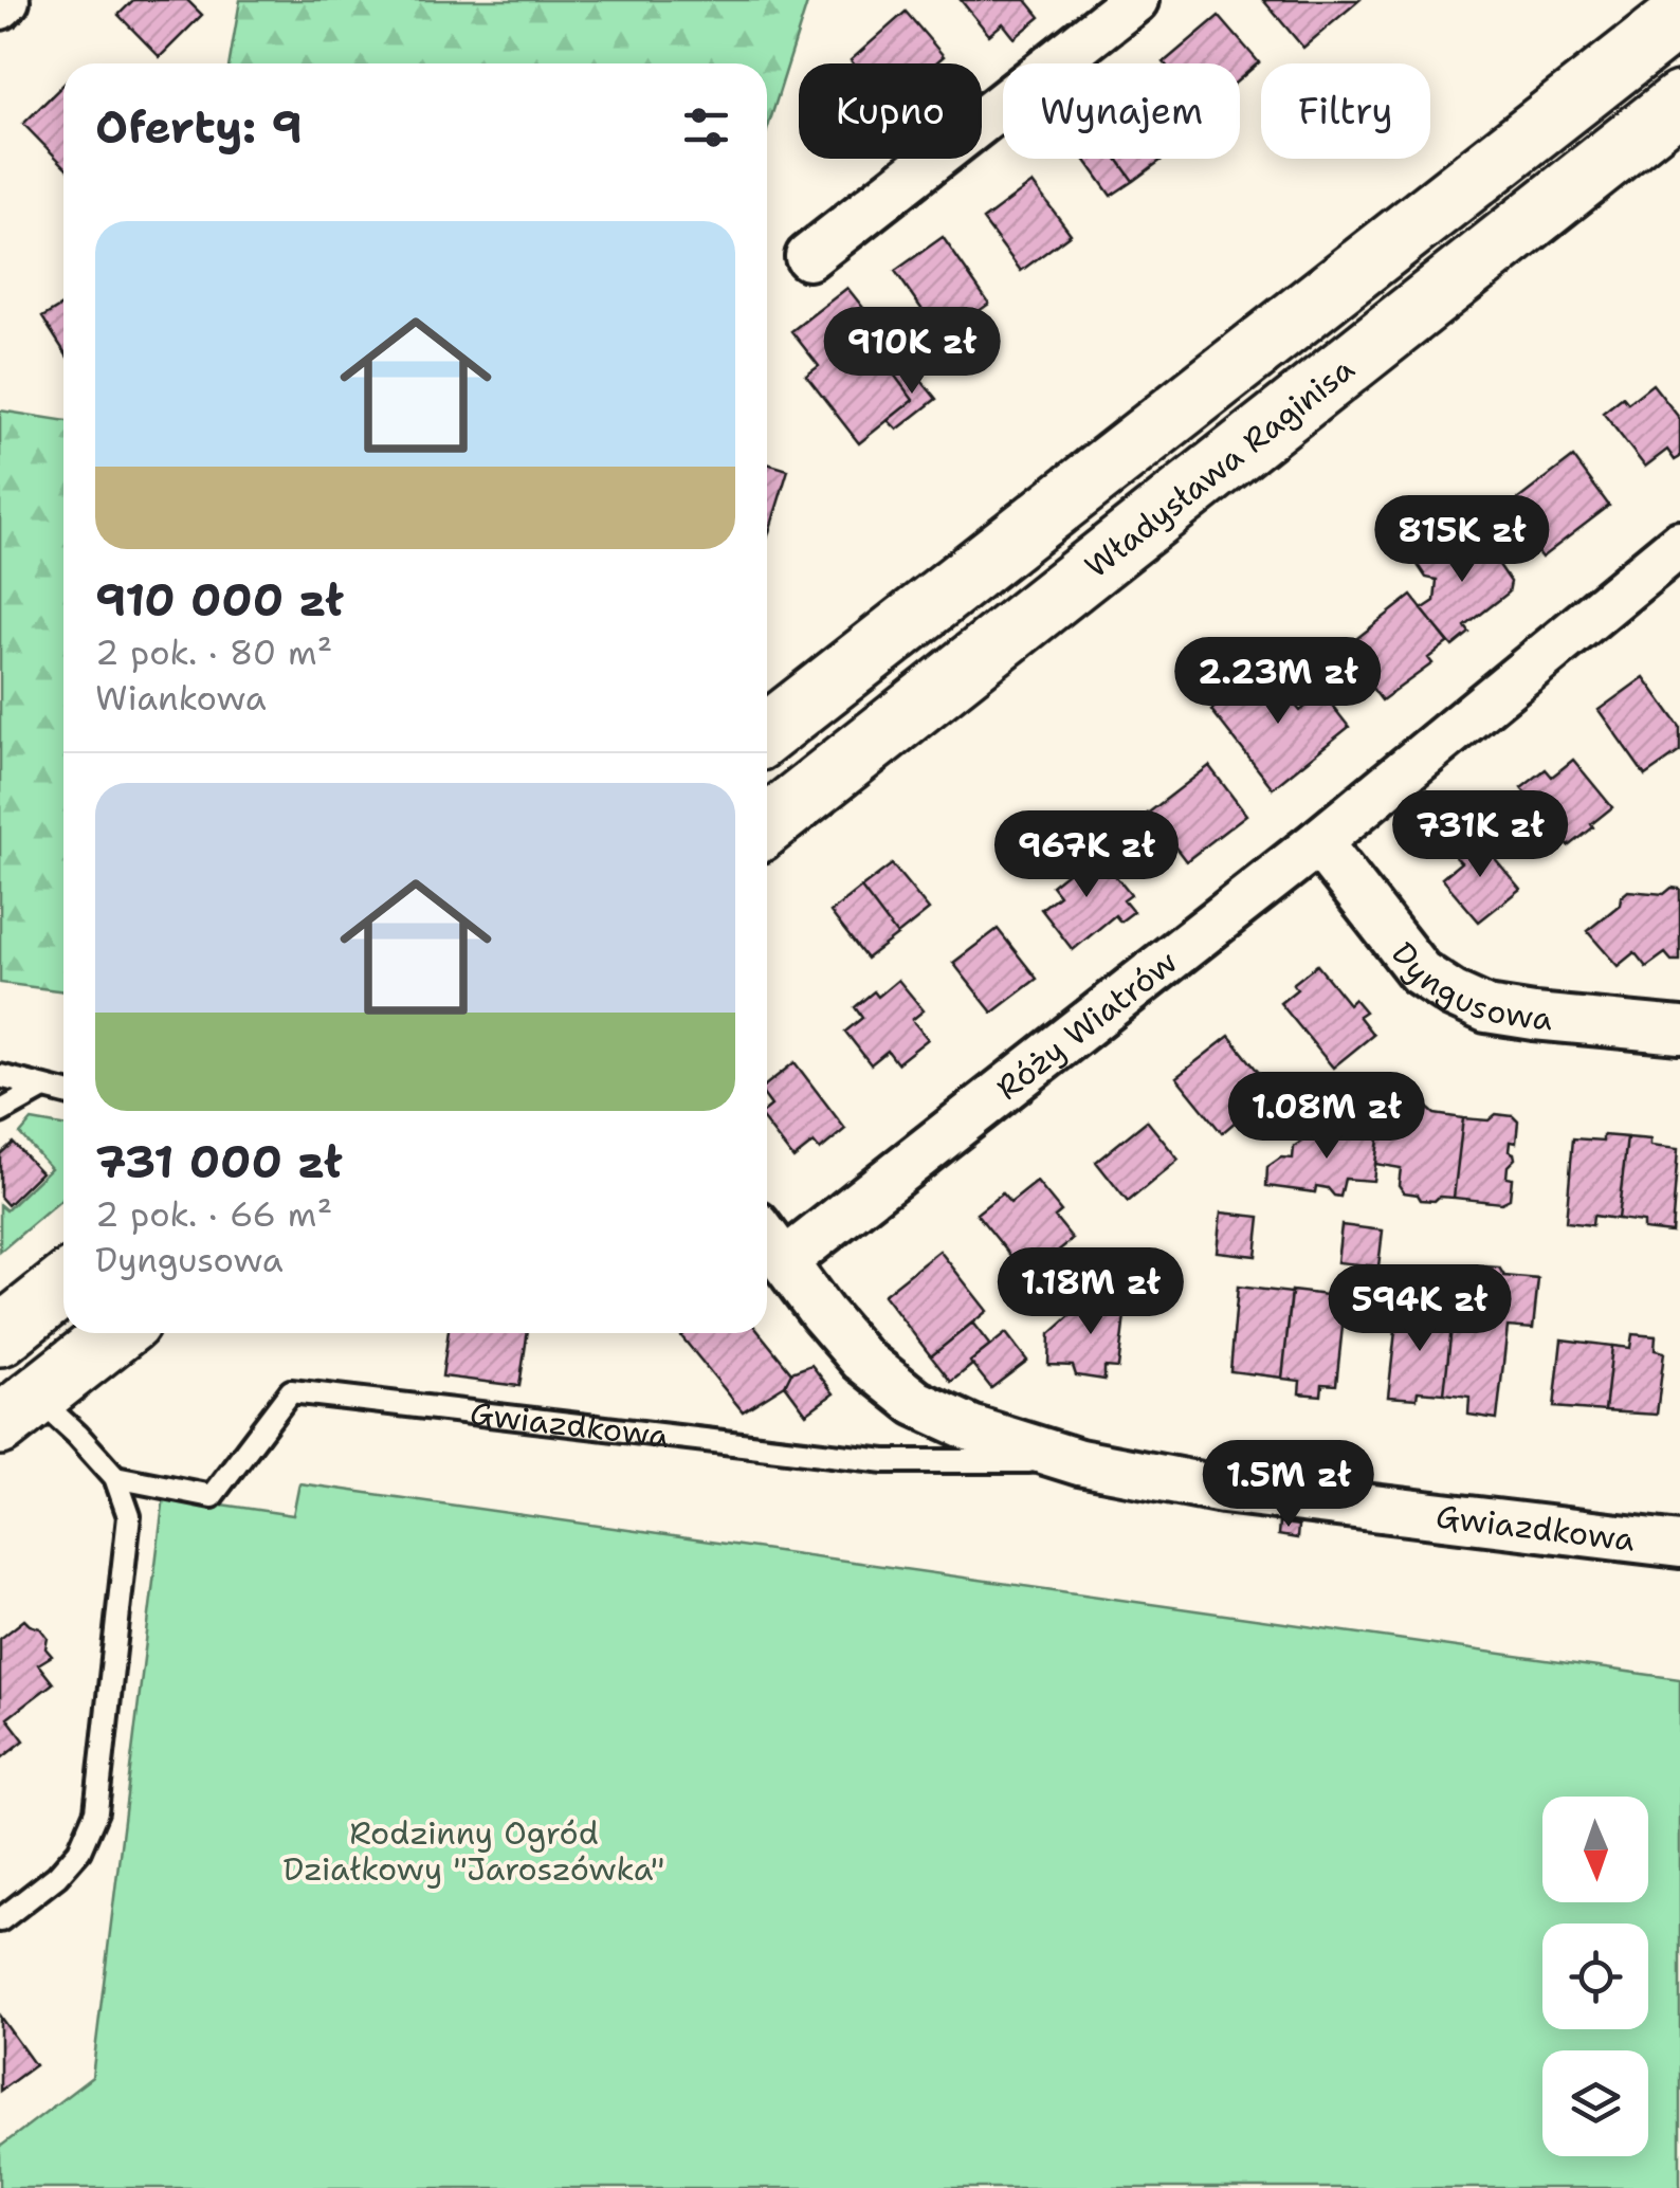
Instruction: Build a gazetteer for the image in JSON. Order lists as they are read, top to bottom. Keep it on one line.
{"streets":{"main road":["Władysława Raginisa"],"street":["Dyngusowa","Róży Wiatrów","Gwiazdkowa"]},"crossings":[["Dyngusowa","Róży Wiatrów"],["Róży Wiatrów","Gwiazdkowa"]],"parks":["Rodzinny Ogród Działkowy \"Jaroszówka\""],"north":"bottom","page":{"chip":["Kupno","Wynajem","Filtry"],"heading":"Oferty: 9","list":[{"name":"910 000 zł","note":"2 pok. · 80 m² · Wiankowa"},{"name":"731 000 zł","note":"2 pok. · 66 m² · Dyngusowa"}],"price":["910K zł","815K zł","2.23M zł","731K zł","967K zł","1.08M zł","1.18M zł","594K zł","1.5M zł"]}}
